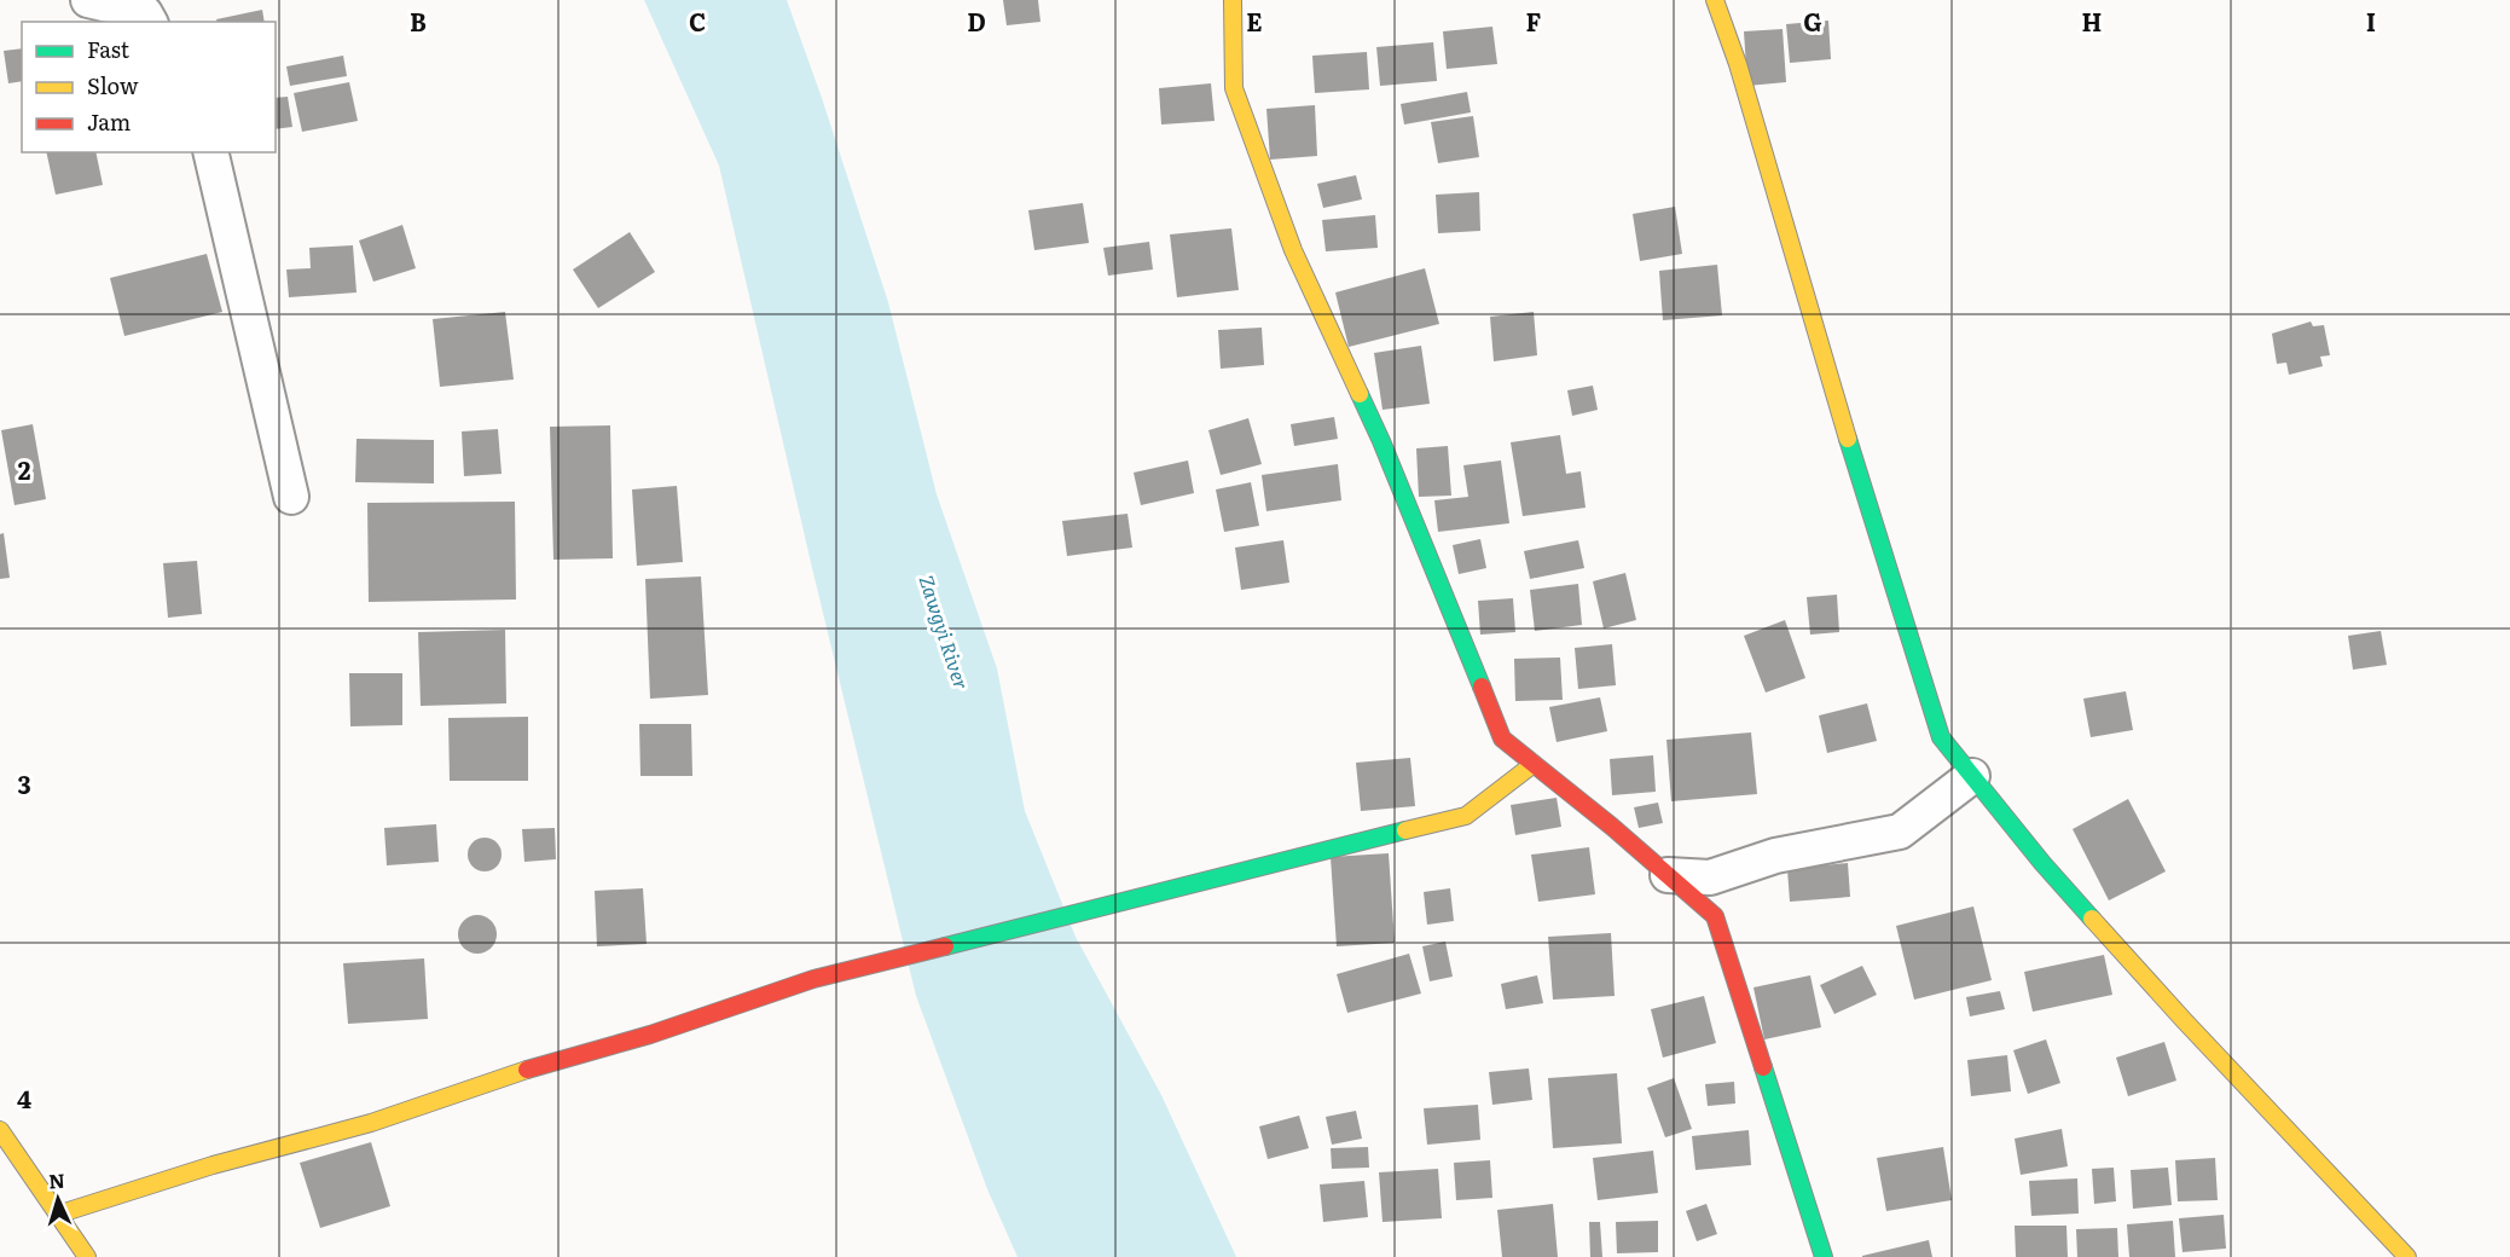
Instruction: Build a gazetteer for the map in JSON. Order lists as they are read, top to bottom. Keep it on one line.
{"water":["Zawgyi River"],"legend":["Fast","Slow","Jam"],"north":"top","grid":{"columns":["B","C","D","E","F","G","H","I"],"rows":["2","3","4"]}}
